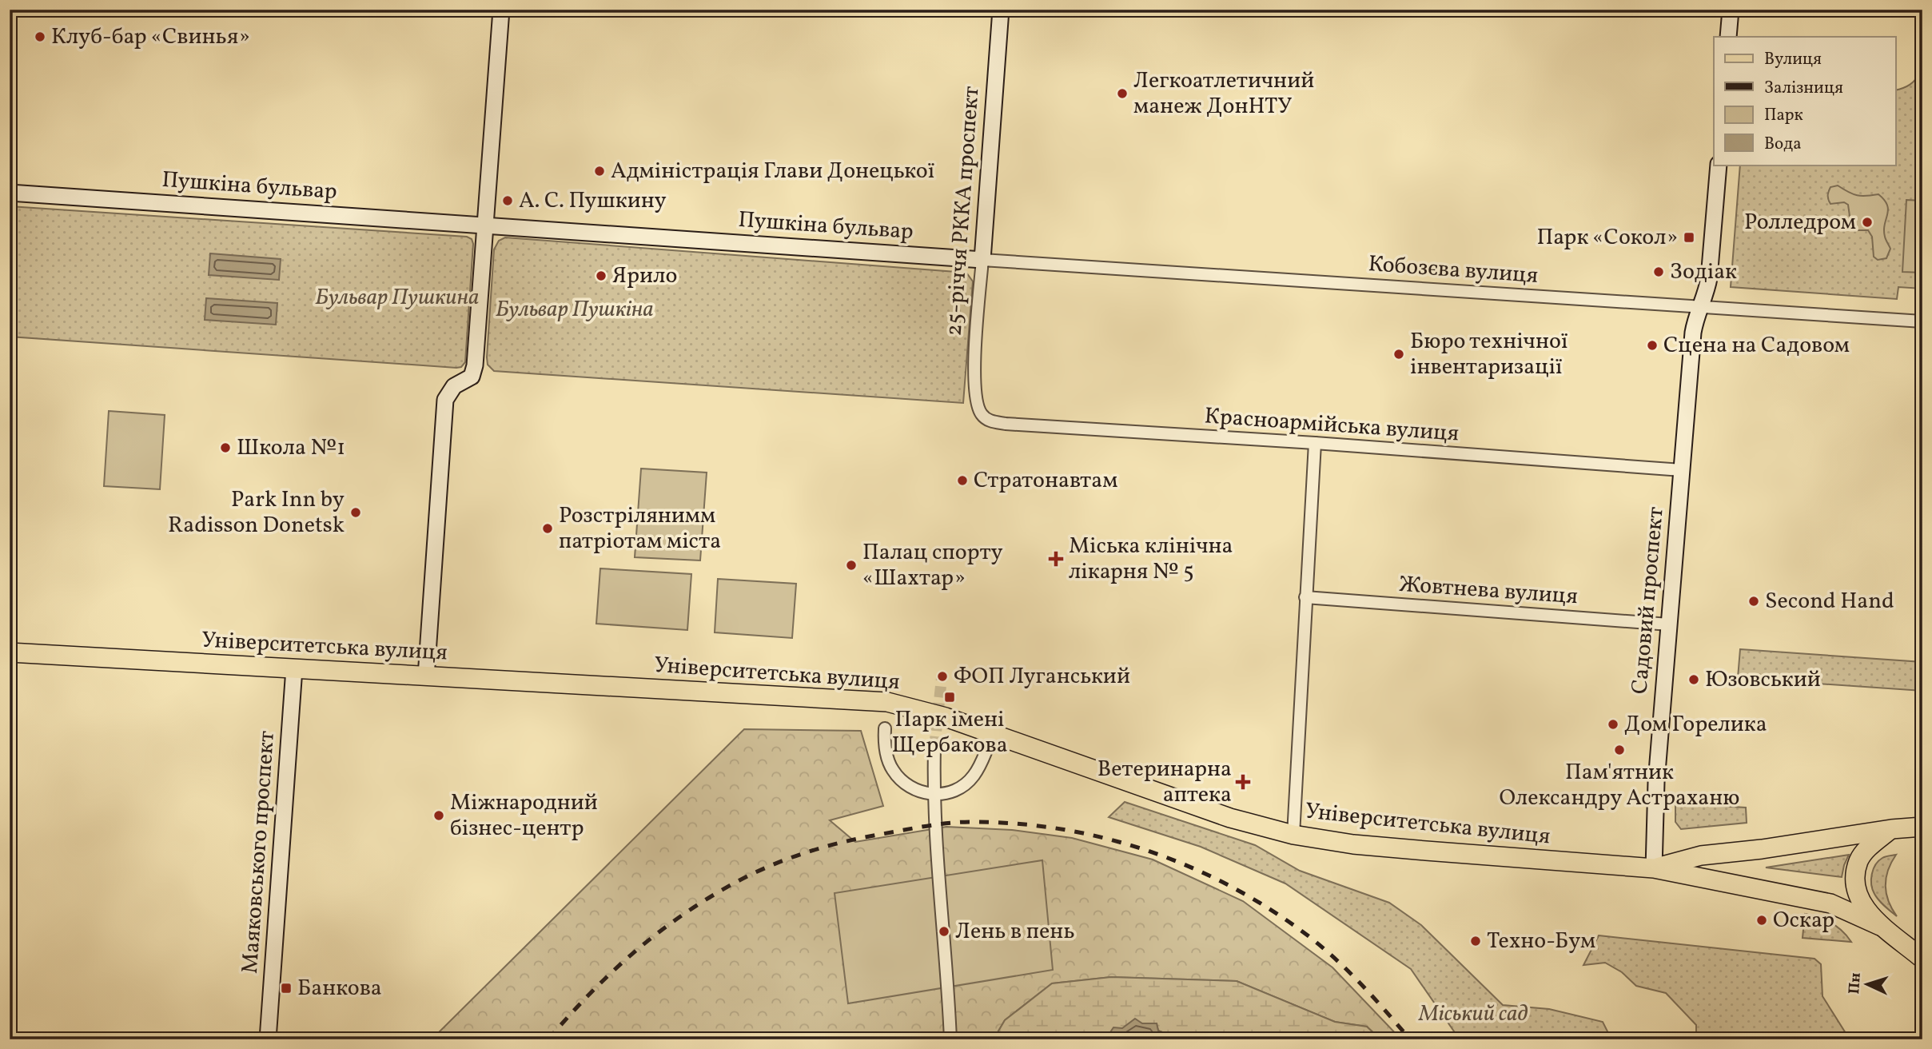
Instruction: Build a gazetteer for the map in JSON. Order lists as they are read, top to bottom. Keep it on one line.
{"streets":{"main road":["Університетська вулиця"],"street":["Пушкіна бульвар","25-річчя РККА проспект","Кобозєва вулиця","Красноармійська вулиця","Жовтнева вулиця","Садовий проспект","Маяковського проспект"]},"crossings":[["Пушкіна бульвар","25-річчя РККА проспект"],["Пушкіна бульвар","Кобозєва вулиця"],["25-річчя РККА проспект","Кобозєва вулиця"],["25-річчя РККА проспект","Красноармійська вулиця"],["Кобозєва вулиця","Садовий проспект"],["Красноармійська вулиця","Садовий проспект"],["Жовтнева вулиця","Садовий проспект"],["Садовий проспект","Університетська вулиця"],["Університетська вулиця","Маяковського проспект"]],"parks":["Бульвар Пушкина","Бульвар Пушкіна","Міський сад"],"places":{"other":["Клуб-бар «Свинья»","Легкоатлетичний манеж ДонНТУ","Адміністрація Глави Донецької","А. С. Пушкину","Ролледром","Зодіак","Ярило","Сцена на Садовом","Бюро технічної інвентаризації","Школа №1","Стратонавтам","Park Inn by Radisson Donetsk","Розстрілянимм патріотам міста","Палац спорту «Шахтар»","Second Hand","ФОП Луганський","Юзовський","Дом Горелика","Пам'ятник Олександру Астраханю","Міжнародний бізнес-центр","Оскар","Лень в пень","Техно-Бум"],"transit":["Парк «Сокол»","Парк імені Щербакова","Банкова"],"health":["Міська клінічна лікарня № 5","Ветеринарна аптека"]},"legend":["Вулиця","Залізниця","Парк","Вода"],"north":"left"}
